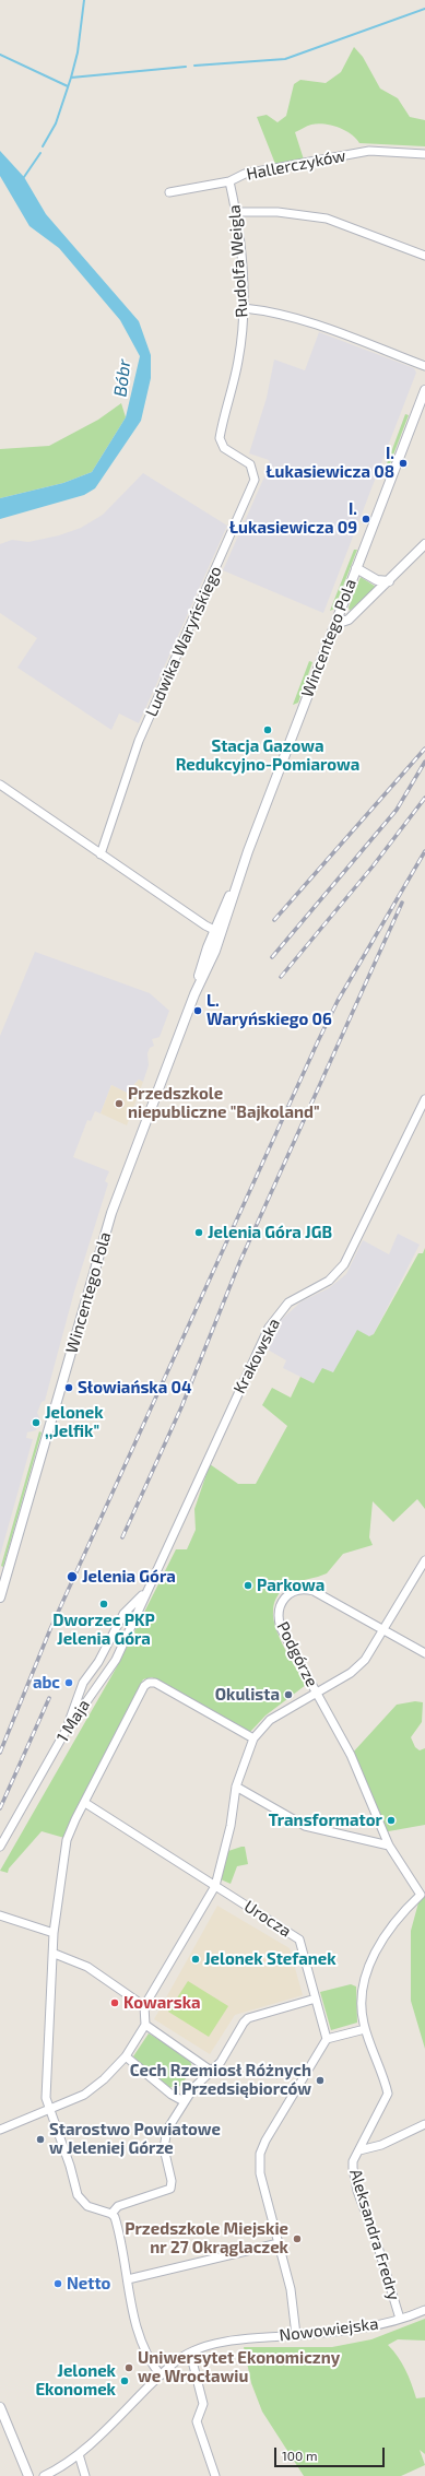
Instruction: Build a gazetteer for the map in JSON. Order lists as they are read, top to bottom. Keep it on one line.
{"streets":{"street":["Hallerczyków","Rudolfa Weigla","Wincentego Pola","Ludwika Waryńskiego","Krakowska","Podgórze","1 Maja","Urocza","Aleksandra Fredry","Nowowiejska"]},"crossings":[["Hallerczyków","Rudolfa Weigla"],["Rudolfa Weigla","Ludwika Waryńskiego"],["Krakowska","1 Maja"],["Podgórze","Aleksandra Fredry"],["Aleksandra Fredry","Nowowiejska"]],"water":["Bóbr"],"places":["I. Łukasiewicza 08","I. Łukasiewicza 09","Stacja Gazowa Redukcyjno-Pomiarowa","L. Waryńskiego 06","Przedszkole niepubliczne \"Bajkoland\"","Jelenia Góra JGB","Słowiańska 04","Jelonek ,,Jelfik\"","Jelenia Góra","Parkowa","Dworzec PKP Jelenia Góra","abc","Okulista","Transformator","Jelonek Stefanek","Kowarska","Cech Rzemiosł Różnych i Przedsiębiorców","Starostwo Powiatowe w Jeleniej Górze","Przedszkole Miejskie nr 27 Okrąglaczek","Netto","Uniwersytet Ekonomiczny we Wrocławiu","Jelonek Ekonomek"],"scale_bar":"100 m"}
